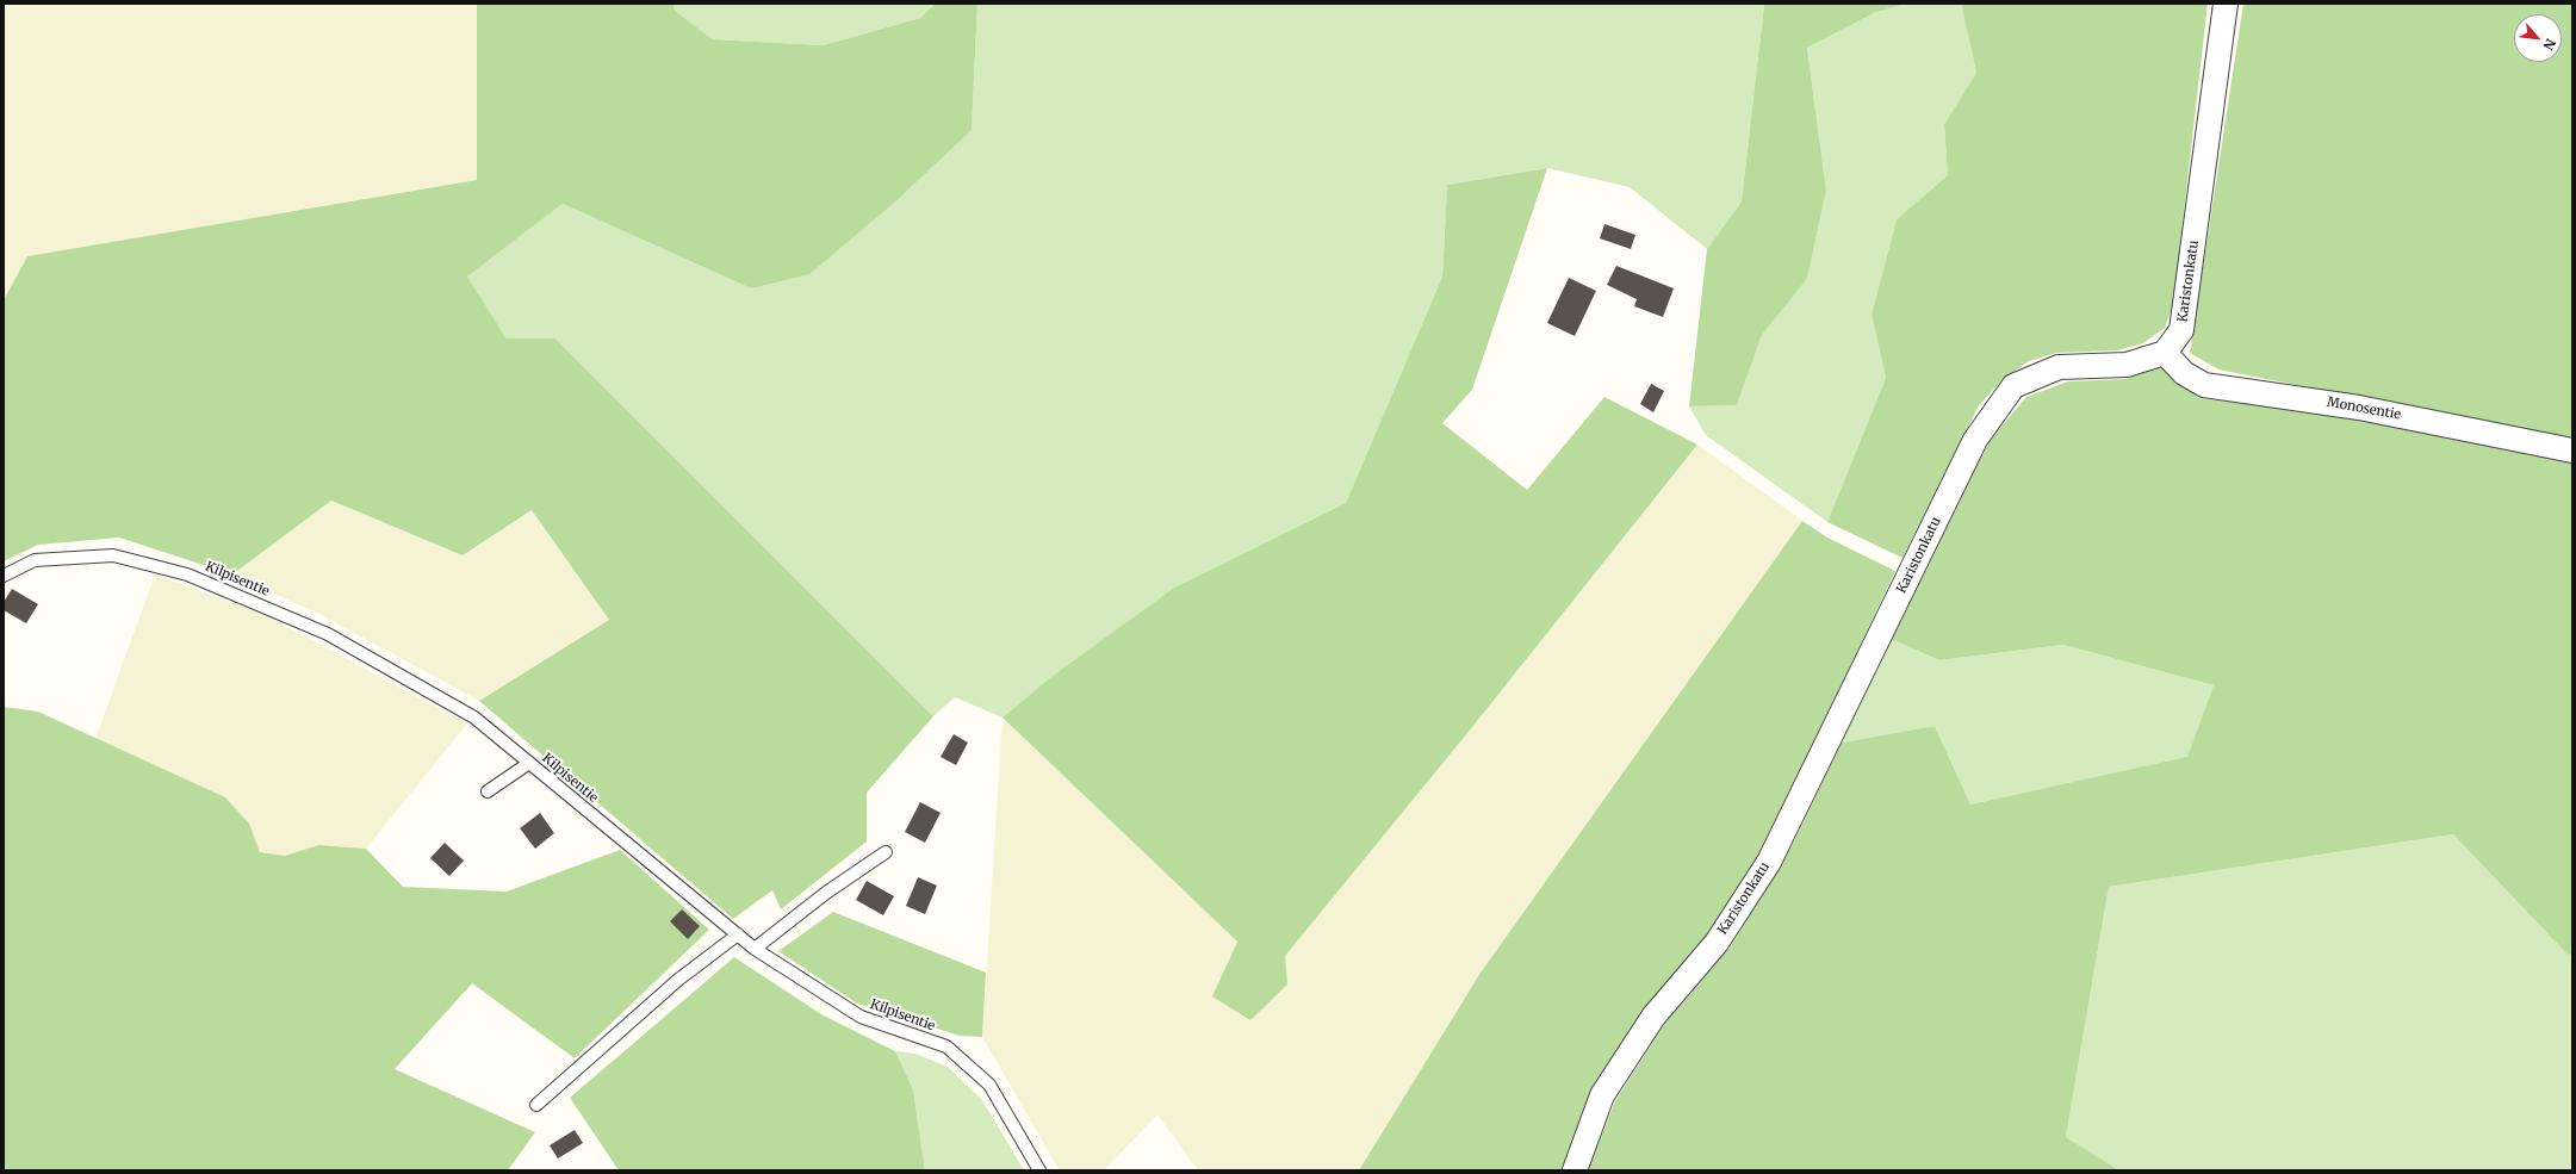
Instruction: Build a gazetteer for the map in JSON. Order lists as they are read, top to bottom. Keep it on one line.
{"streets":{"street":["Karistonkatu","Monosentie"],"lane":["Kilpisentie"]},"crossings":[["Karistonkatu","Monosentie"]],"north":"bottom right"}
